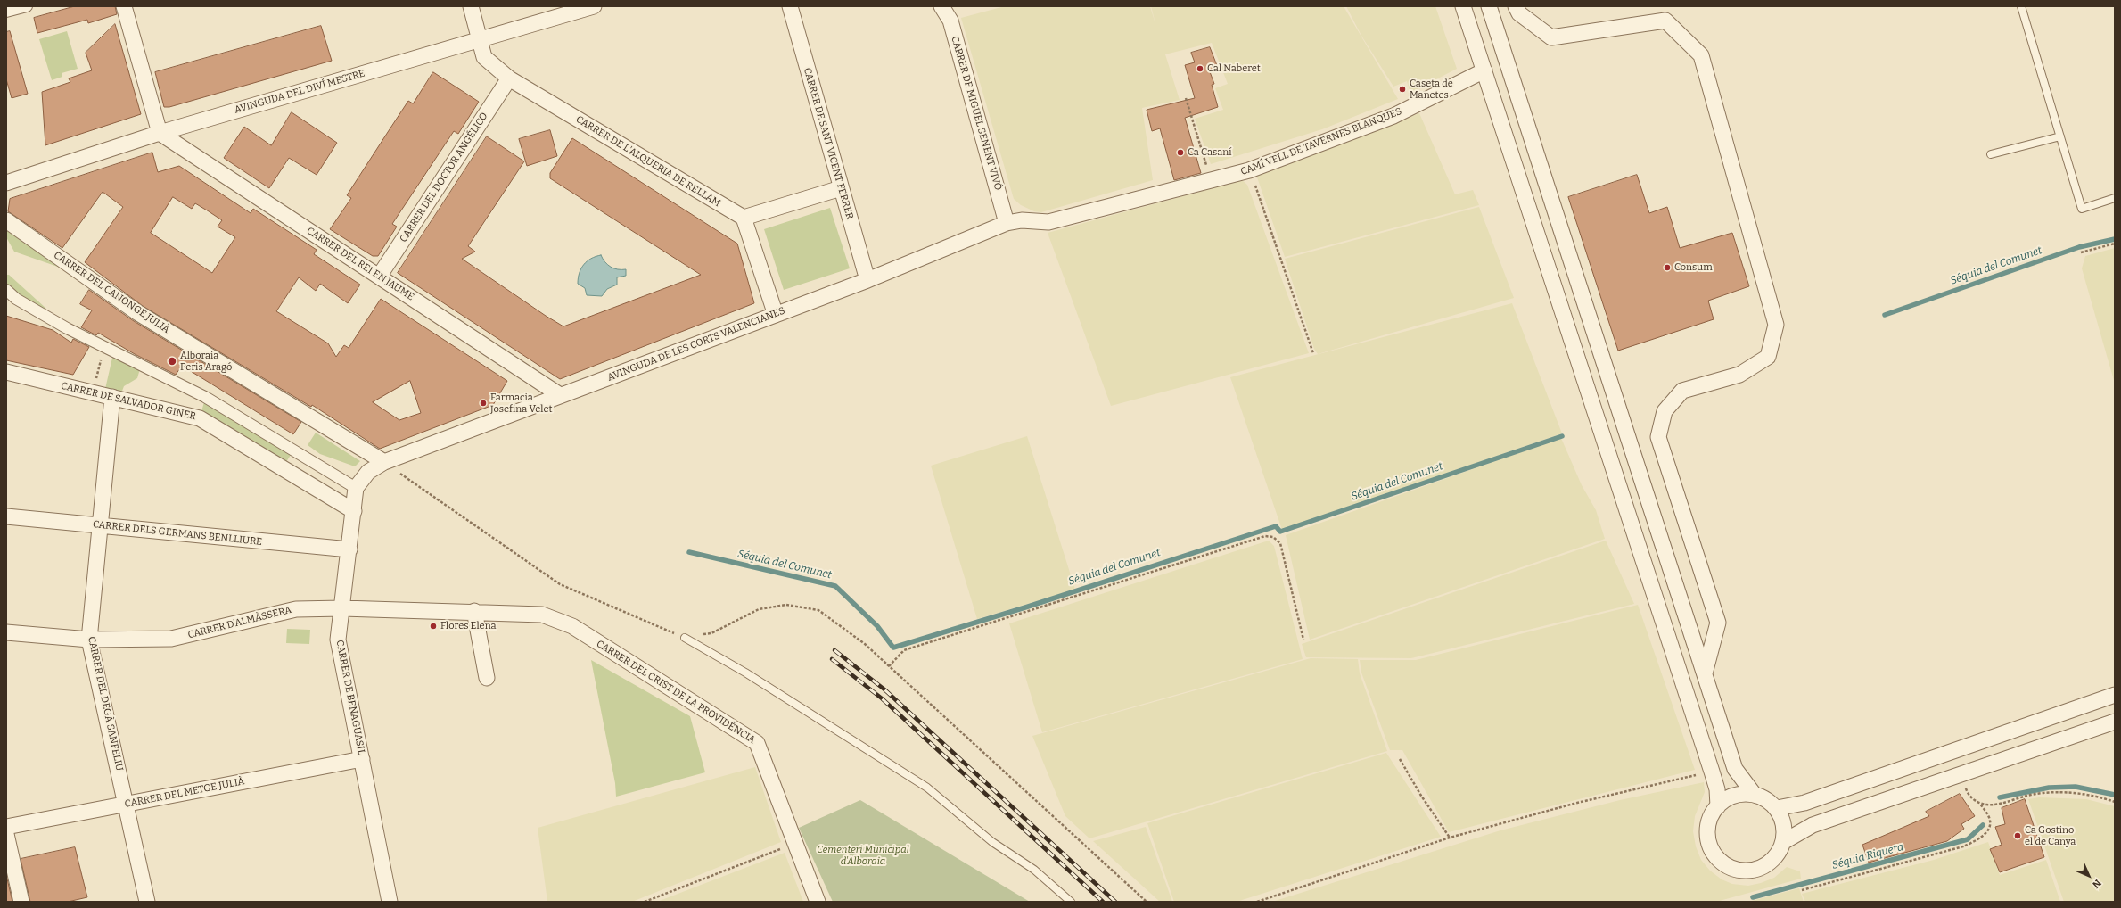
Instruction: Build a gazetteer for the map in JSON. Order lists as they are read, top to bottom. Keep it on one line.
{"streets":{"street":["AVINGUDA DEL DIVÍ MESTRE","CARRER DE MIGUEL SENENT VIVÓ","CAMÍ VELL DE TAVERNES BLANQUES","CARRER DE SANT VICENT FERRER","CARRER DE L'ALQUERIA DE RELLAM","CARRER DEL DOCTOR ANGÉLICO","CARRER DEL REI EN JAUME","CARRER DEL CANONGE JULIÀ","AVINGUDA DE LES CORTS VALENCIANES","CARRER DE SALVADOR GINER","CARRER DELS GERMANS BENLLIURE","CARRER D'ALMÀSSERA","CARRER DEL CRIST DE LA PROVIDÈNCIA","CARRER DE BENAGUASIL","CARRER DEL DEGÀ SANFELIU","CARRER DEL METGE JULIÀ"]},"crossings":[["AVINGUDA DEL DIVÍ MESTRE","CARRER DE L'ALQUERIA DE RELLAM"],["AVINGUDA DEL DIVÍ MESTRE","CARRER DEL REI EN JAUME"],["CARRER DE MIGUEL SENENT VIVÓ","CAMÍ VELL DE TAVERNES BLANQUES"],["CARRER DE MIGUEL SENENT VIVÓ","AVINGUDA DE LES CORTS VALENCIANES"],["CAMÍ VELL DE TAVERNES BLANQUES","AVINGUDA DE LES CORTS VALENCIANES"],["CARRER DE SANT VICENT FERRER","AVINGUDA DE LES CORTS VALENCIANES"],["CARRER DE L'ALQUERIA DE RELLAM","CARRER DEL DOCTOR ANGÉLICO"],["CARRER DEL DOCTOR ANGÉLICO","CARRER DEL REI EN JAUME"],["CARRER DEL REI EN JAUME","AVINGUDA DE LES CORTS VALENCIANES"],["CARRER DEL CANONGE JULIÀ","AVINGUDA DE LES CORTS VALENCIANES"],["CARRER DE SALVADOR GINER","CARRER DE BENAGUASIL"],["CARRER DE SALVADOR GINER","CARRER DEL DEGÀ SANFELIU"],["CARRER DELS GERMANS BENLLIURE","CARRER DE BENAGUASIL"],["CARRER DELS GERMANS BENLLIURE","CARRER DEL DEGÀ SANFELIU"],["CARRER D'ALMÀSSERA","CARRER DEL CRIST DE LA PROVIDÈNCIA"],["CARRER D'ALMÀSSERA","CARRER DE BENAGUASIL"],["CARRER D'ALMÀSSERA","CARRER DEL DEGÀ SANFELIU"],["CARRER DE BENAGUASIL","CARRER DEL METGE JULIÀ"],["CARRER DEL DEGÀ SANFELIU","CARRER DEL METGE JULIÀ"]],"water":["Séquia del Comunet","Séquia Riquera"],"parks":["Cementeri Municipal d'Alboraia"],"places":["Cal Naberet","Caseta de Manetes","Ca Casaní","Consum","Alboraia Peris Aragó","Farmacia Josefina Velet","Flores Elena","Ca Gostino el de Canya"],"north":"bottom right"}
